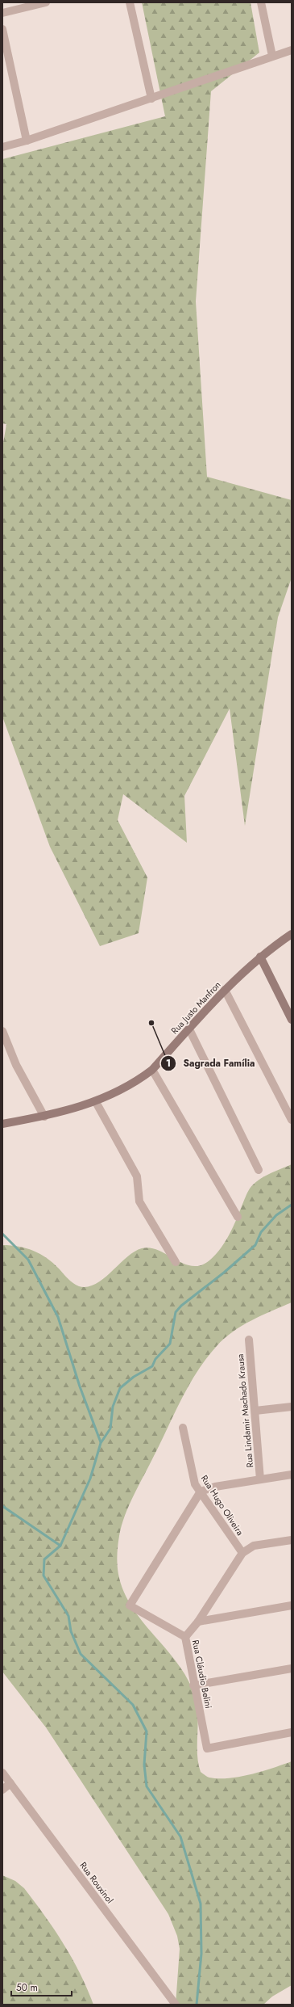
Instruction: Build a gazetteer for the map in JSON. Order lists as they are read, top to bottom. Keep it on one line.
{"streets":{"main road":["Rua Justo Manfron"],"street":["Rua Lindamir Machado Krausa","Rua Hugo Oliveira","Rua Cláudio Belini","Rua Rouxinol"]},"crossings":[["Rua Hugo Oliveira","Rua Cláudio Belini"]],"places":["Sagrada Família"],"scale_bar":"50 m"}
